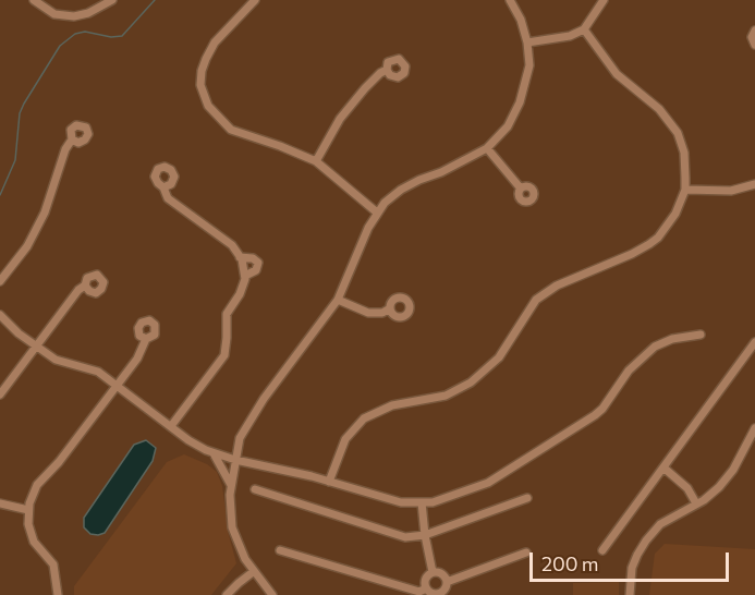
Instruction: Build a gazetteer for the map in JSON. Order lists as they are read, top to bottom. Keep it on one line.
{"scale_bar":"200 m"}
